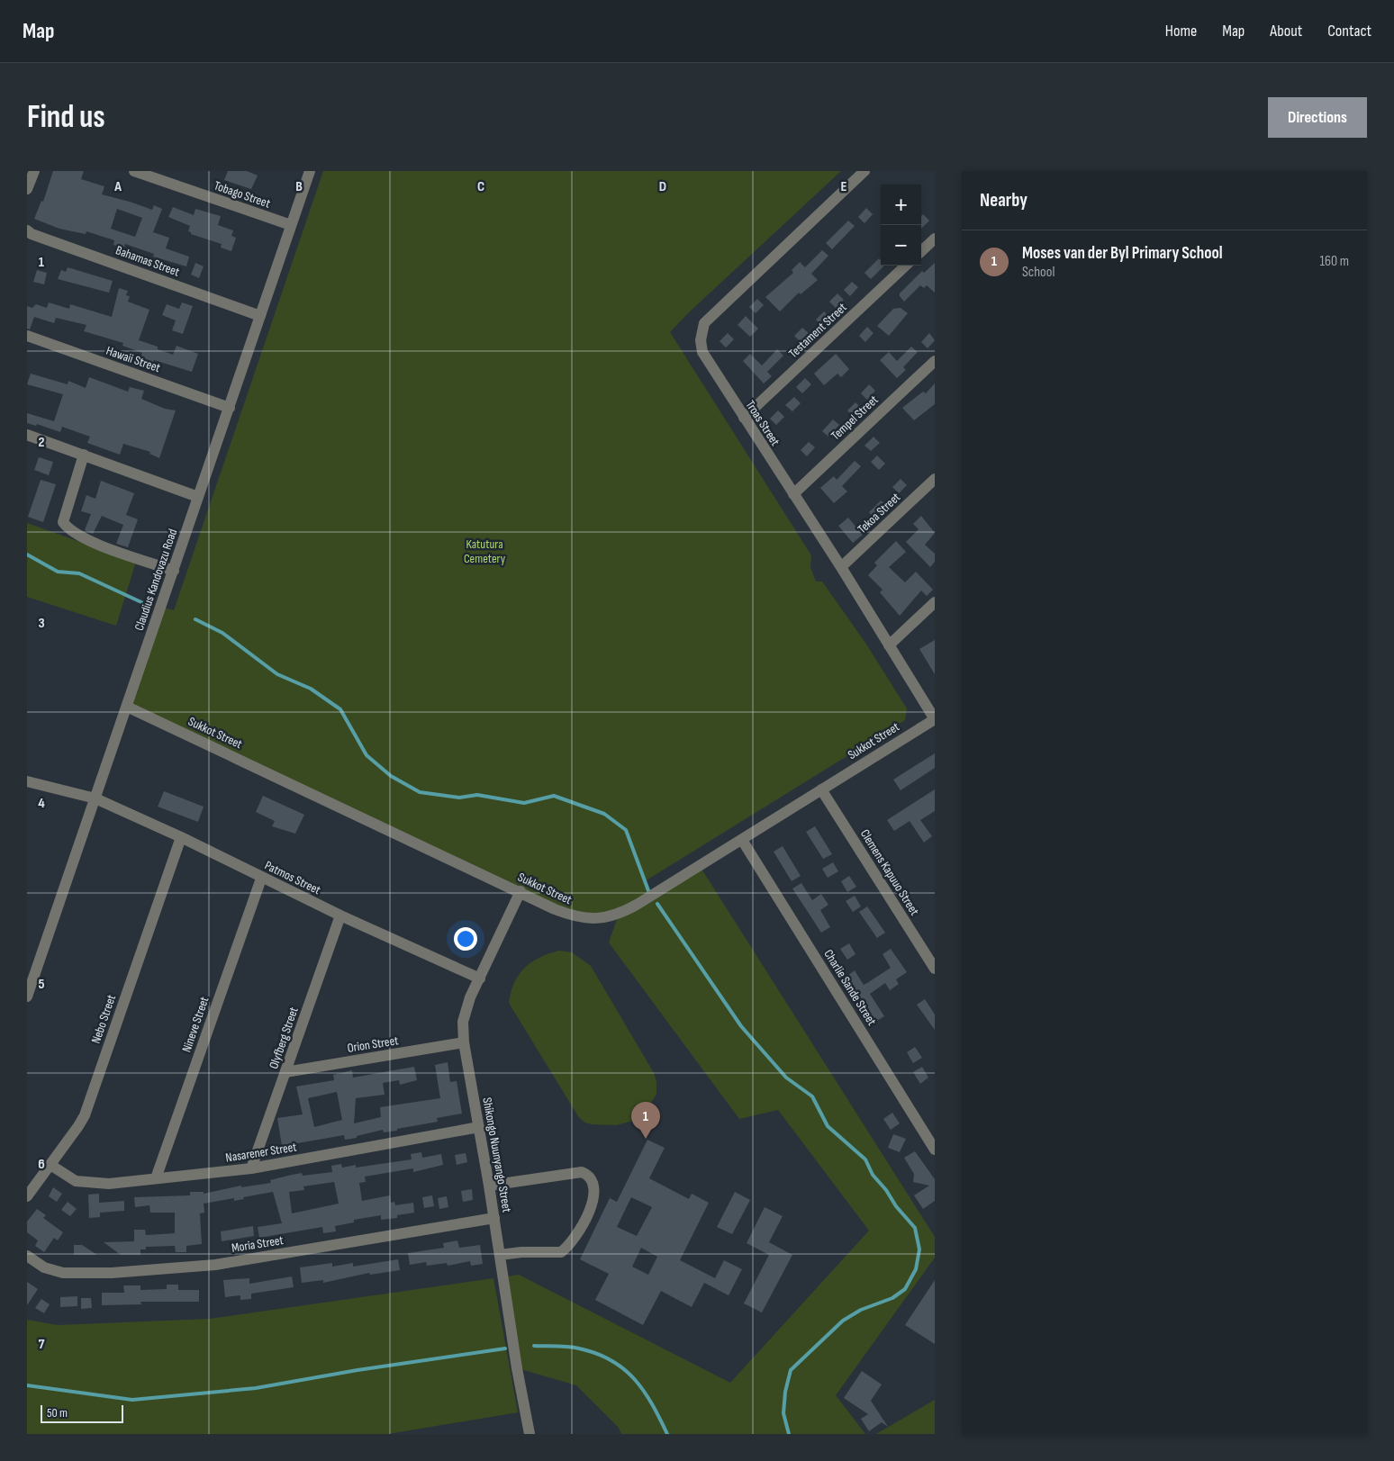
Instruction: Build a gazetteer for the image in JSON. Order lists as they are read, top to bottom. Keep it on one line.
{"streets":{"street":["Tobago Street","Bahamas Street","Testament Street","Hawaii Street","Tempel Street","Troas Street","Tekoa Street","Claudius Kandovazu Road","Sukkot Street","Clemens Kapuuo Street","Patmos Street","Charlie Sande Street","Nebo Street","Nineve Street","Olyfberg Street","Orion Street","Nasarener Street","Shikongo Nuunyango Street","Moria Street"]},"crossings":[["Tobago Street","Claudius Kandovazu Road"],["Bahamas Street","Claudius Kandovazu Road"],["Testament Street","Troas Street"],["Hawaii Street","Claudius Kandovazu Road"],["Tempel Street","Troas Street"],["Troas Street","Tekoa Street"],["Troas Street","Sukkot Street"],["Claudius Kandovazu Road","Sukkot Street"],["Claudius Kandovazu Road","Patmos Street"],["Sukkot Street","Clemens Kapuuo Street"],["Sukkot Street","Charlie Sande Street"],["Sukkot Street","Shikongo Nuunyango Street"],["Patmos Street","Nebo Street"],["Patmos Street","Nineve Street"],["Patmos Street","Olyfberg Street"],["Patmos Street","Shikongo Nuunyango Street"],["Nebo Street","Nasarener Street"],["Nineve Street","Nasarener Street"],["Olyfberg Street","Orion Street"],["Olyfberg Street","Nasarener Street"],["Orion Street","Shikongo Nuunyango Street"],["Nasarener Street","Shikongo Nuunyango Street"],["Shikongo Nuunyango Street","Moria Street"]],"parks":["Katutura Cemetery"],"scale_bar":"50 m","page":{"header":"Map","nav":["Home","Map","About","Contact"],"buttons":"Directions","title":"Find us","heading":"Nearby","map_buttons":["+","−"],"list":[{"mark":"1","name":"Moses van der Byl Primary School","note":"School","value":"160 m"}],"pins":"1","scale":"50 m"},"grid":{"columns":["A","B","C","D","E"],"rows":["1","2","3","4","5","6","7"]}}
